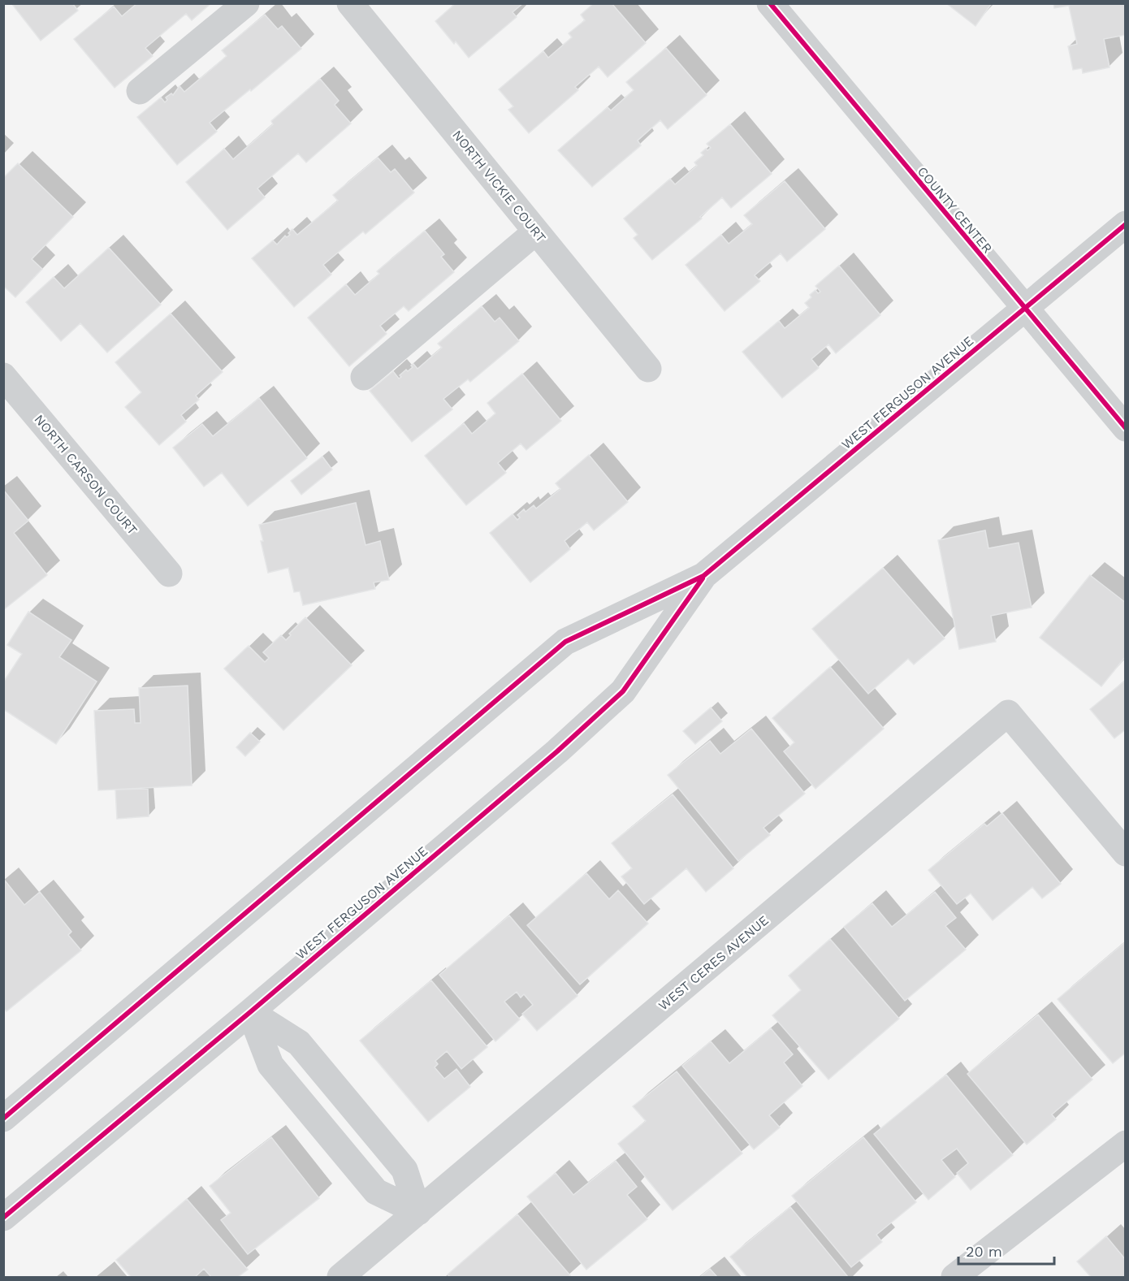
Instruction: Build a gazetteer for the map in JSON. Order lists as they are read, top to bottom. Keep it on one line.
{"streets":{"street":["NORTH VICKIE COURT","COUNTY CENTER","WEST FERGUSON AVENUE","NORTH CARSON COURT","WEST CERES AVENUE"]},"crossings":[["COUNTY CENTER","WEST FERGUSON AVENUE"]],"scale_bar":"20 m"}
